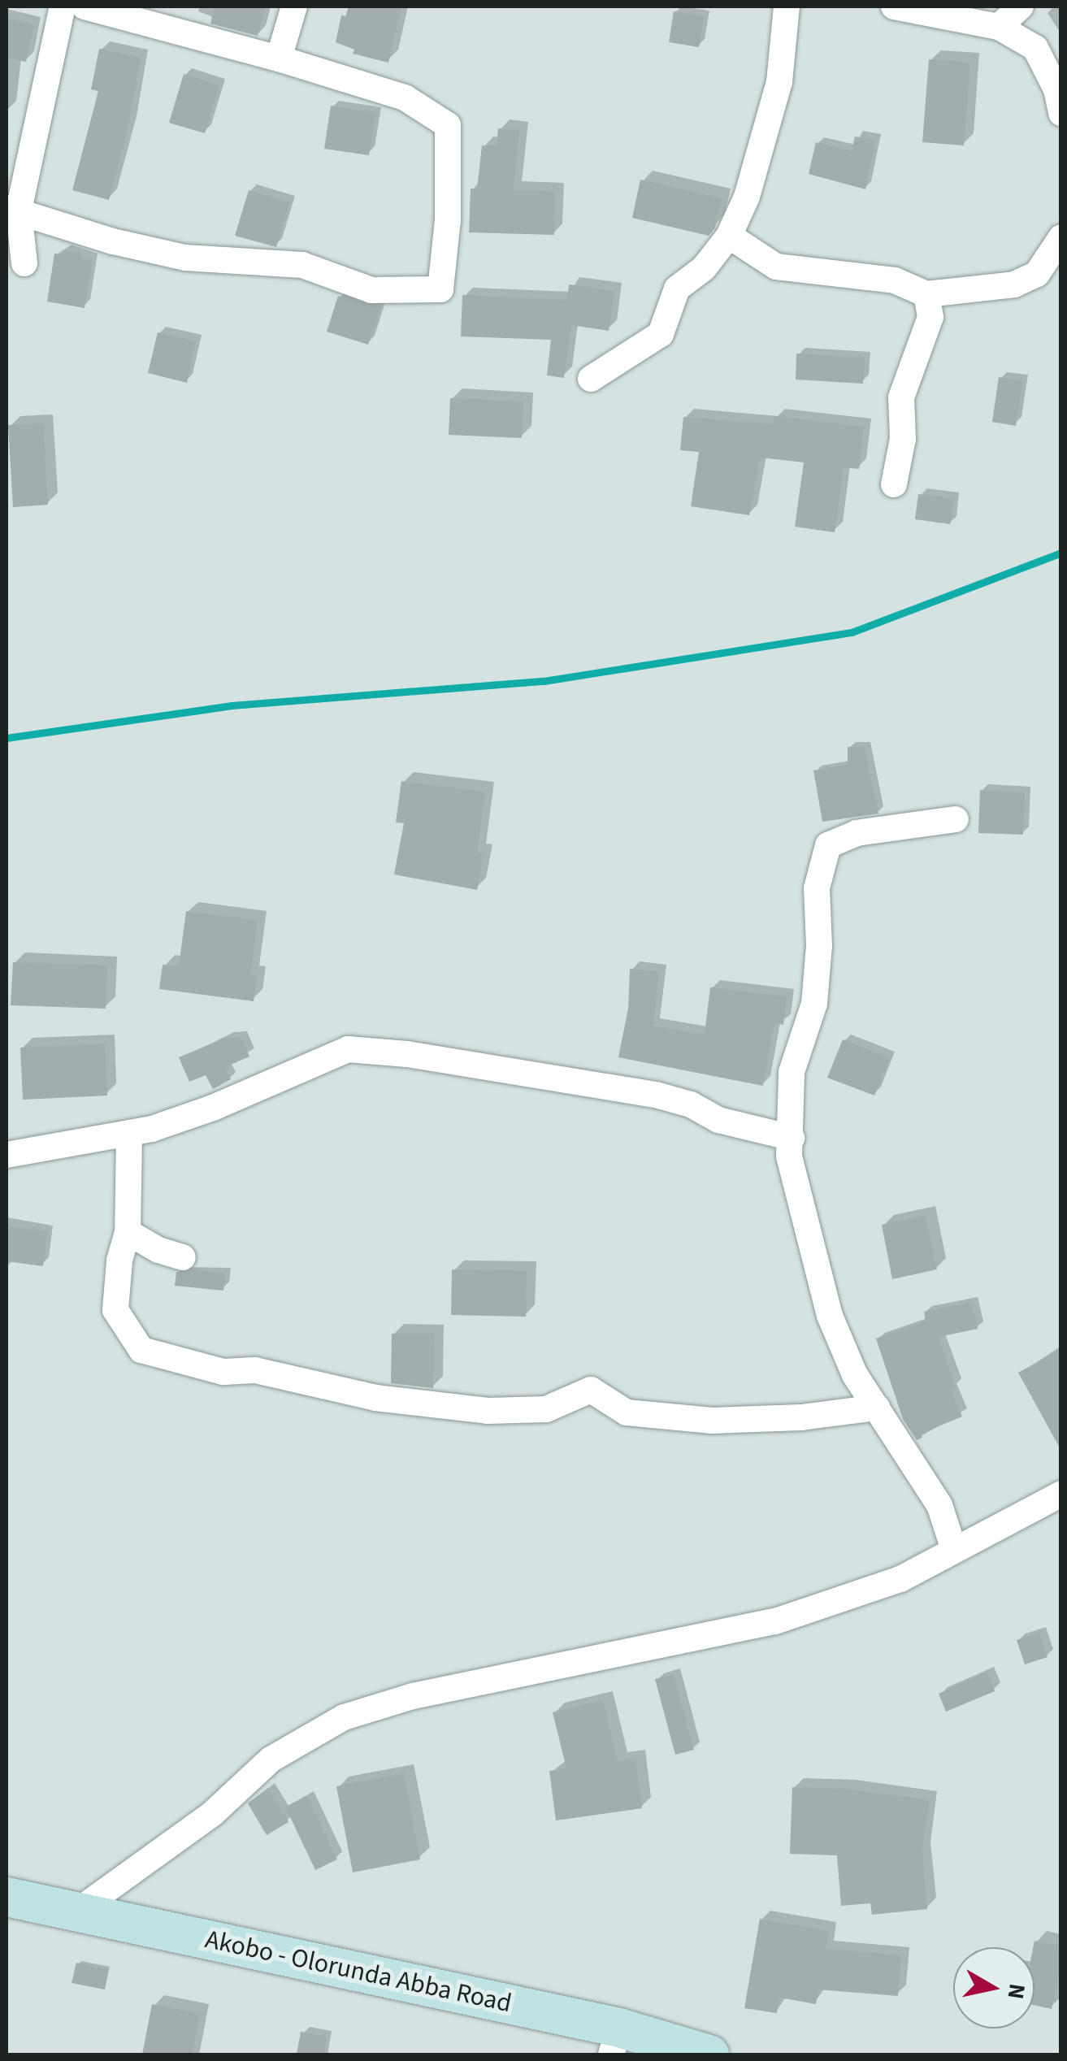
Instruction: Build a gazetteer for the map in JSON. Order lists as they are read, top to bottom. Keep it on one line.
{"streets":{"main road":["Akobo - Olorunda Abba Road"]},"north":"right"}
